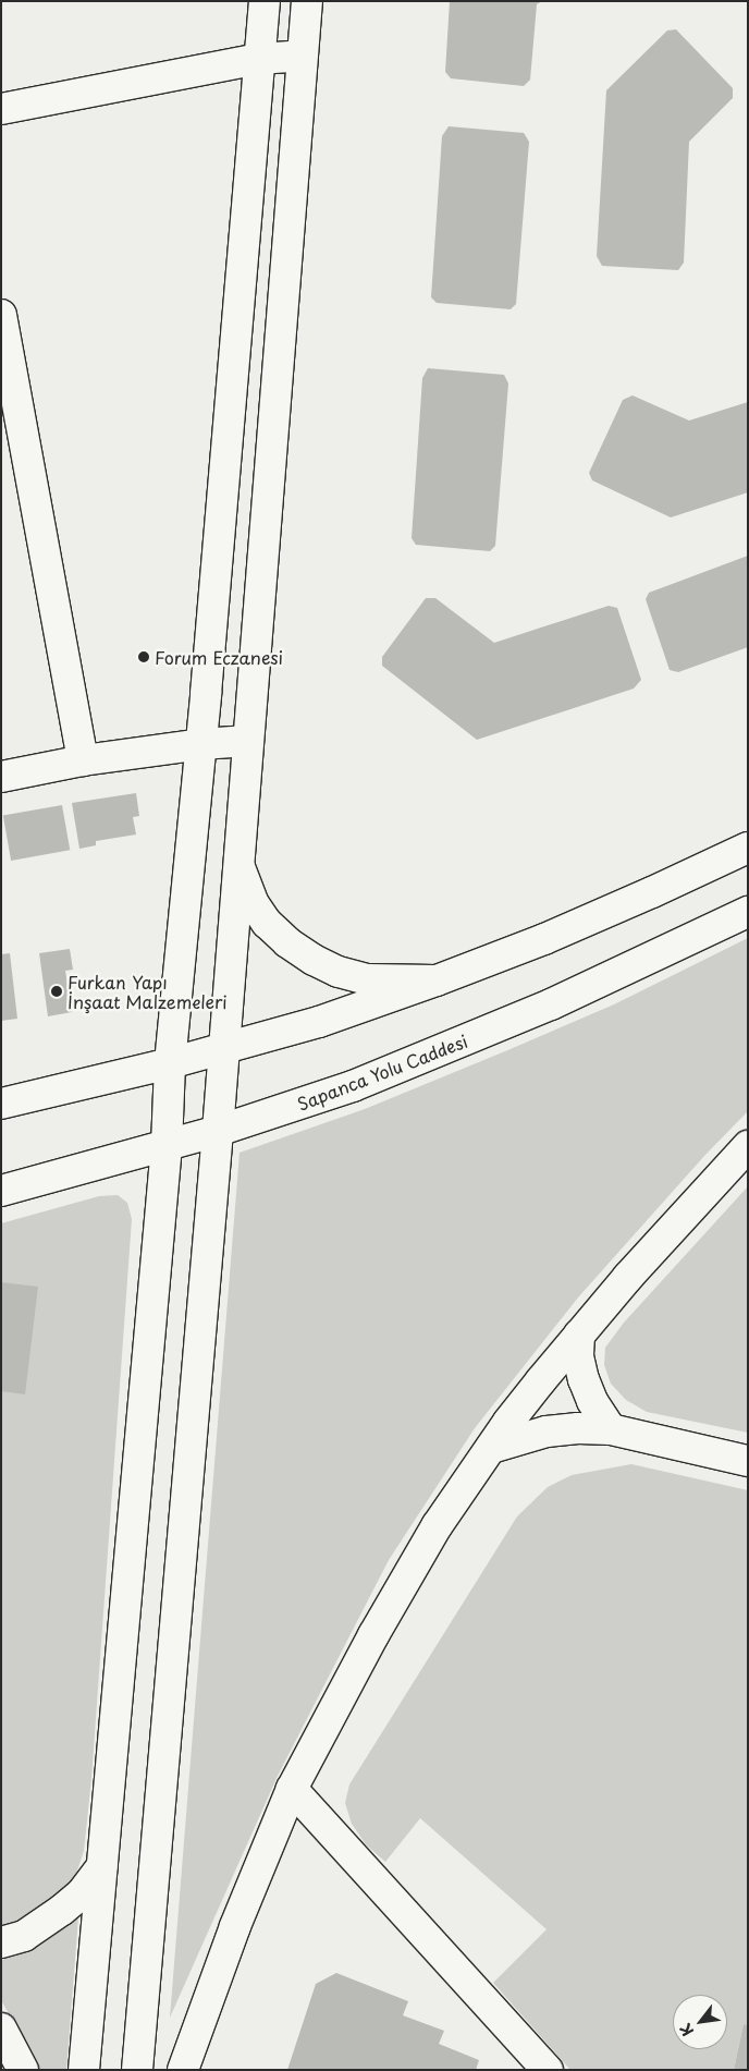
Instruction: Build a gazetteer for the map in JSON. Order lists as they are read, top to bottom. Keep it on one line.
{"streets":{"main road":["Sapanca Yolu Caddesi"]},"places":["Forum Eczanesi","Furkan Yapı İnşaat Malzemeleri"],"north":"bottom left"}
